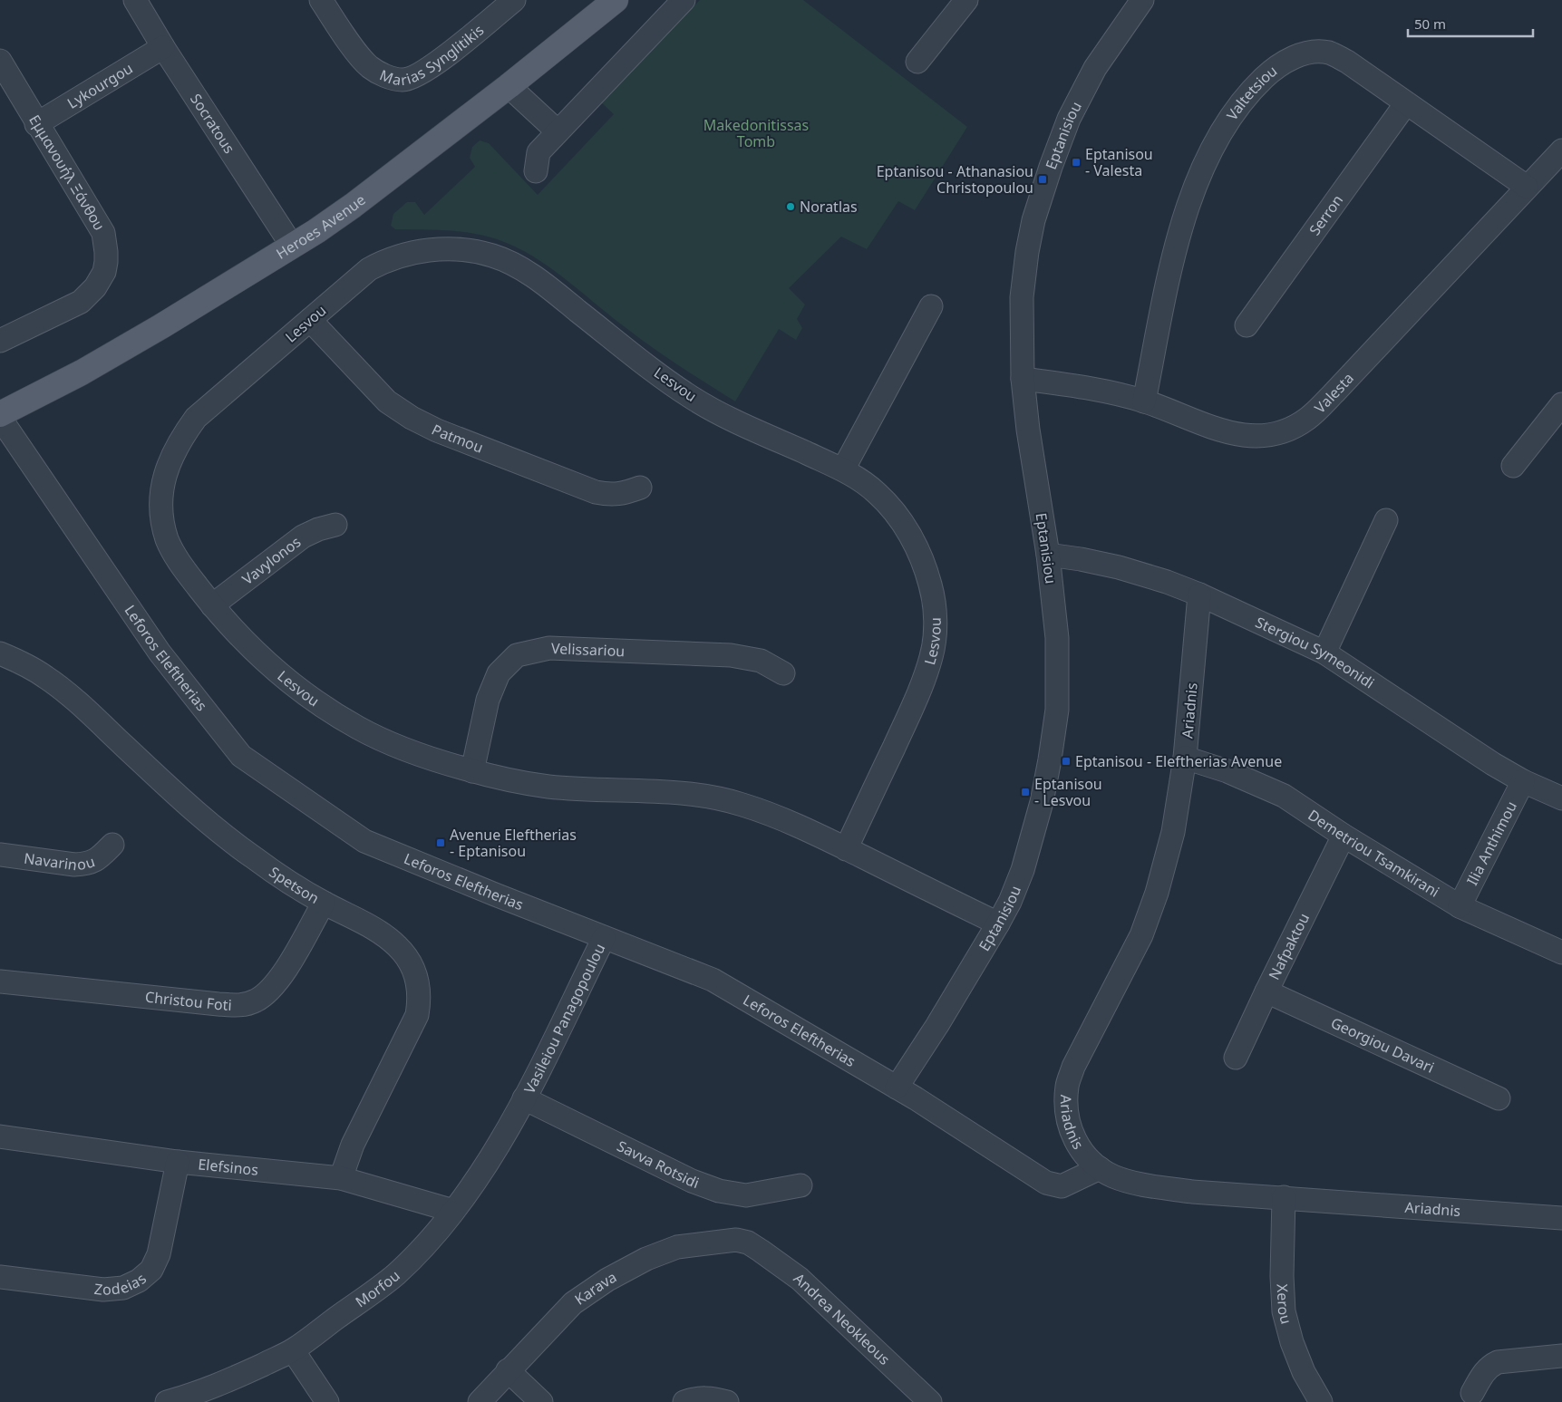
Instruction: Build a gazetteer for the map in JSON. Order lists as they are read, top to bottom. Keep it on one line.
{"streets":{"main road":["Heroes Avenue"],"street":["Marias Synglitikis","Lykourgou","Valtetsiou","Socratous","Eptanisiou","Εμμανουήλ Ξάνθου","Serron","Lesvou","Valesta","Patmou","Vavylonos","Velissariou","Stergiou Symeonidi","Leforos Eleftherias","Ariadnis","Ilia Anthimou","Demetriou Tsamkirani","Navarinou","Spetson","Nafpaktou","Christou Foti","Vasileiou Panagopoulou","Georgiou Davari","Savva Rotsidi","Elefsinos","Zodeias","Morfou","Karava","Xerou","Andrea Neokleous"]},"crossings":[["Lykourgou","Socratous"],["Lykourgou","Εμμανουήλ Ξάνθου"],["Valtetsiou","Serron"],["Valtetsiou","Valesta"],["Socratous","Heroes Avenue"],["Eptanisiou","Lesvou"],["Eptanisiou","Valesta"],["Eptanisiou","Stergiou Symeonidi"],["Eptanisiou","Leforos Eleftherias"],["Heroes Avenue","Leforos Eleftherias"],["Lesvou","Patmou"],["Lesvou","Vavylonos"],["Lesvou","Velissariou"],["Stergiou Symeonidi","Ariadnis"],["Stergiou Symeonidi","Ilia Anthimou"],["Leforos Eleftherias","Ariadnis"],["Leforos Eleftherias","Vasileiou Panagopoulou"],["Ariadnis","Demetriou Tsamkirani"],["Ariadnis","Xerou"],["Ilia Anthimou","Demetriou Tsamkirani"],["Demetriou Tsamkirani","Nafpaktou"],["Spetson","Christou Foti"],["Spetson","Elefsinos"],["Nafpaktou","Georgiou Davari"],["Vasileiou Panagopoulou","Savva Rotsidi"],["Vasileiou Panagopoulou","Morfou"],["Savva Rotsidi","Morfou"],["Elefsinos","Zodeias"],["Elefsinos","Morfou"],["Karava","Andrea Neokleous"]],"parks":["Makedonitissas Tomb"],"places":{"transit":["Eptanisou - Valesta","Eptanisou - Athanasiou Christopoulou","Eptanisou - Eleftherias Avenue","Eptanisou - Lesvou","Avenue Eleftherias - Eptanisou"],"other":["Noratlas"]},"scale_bar":"50 m"}
